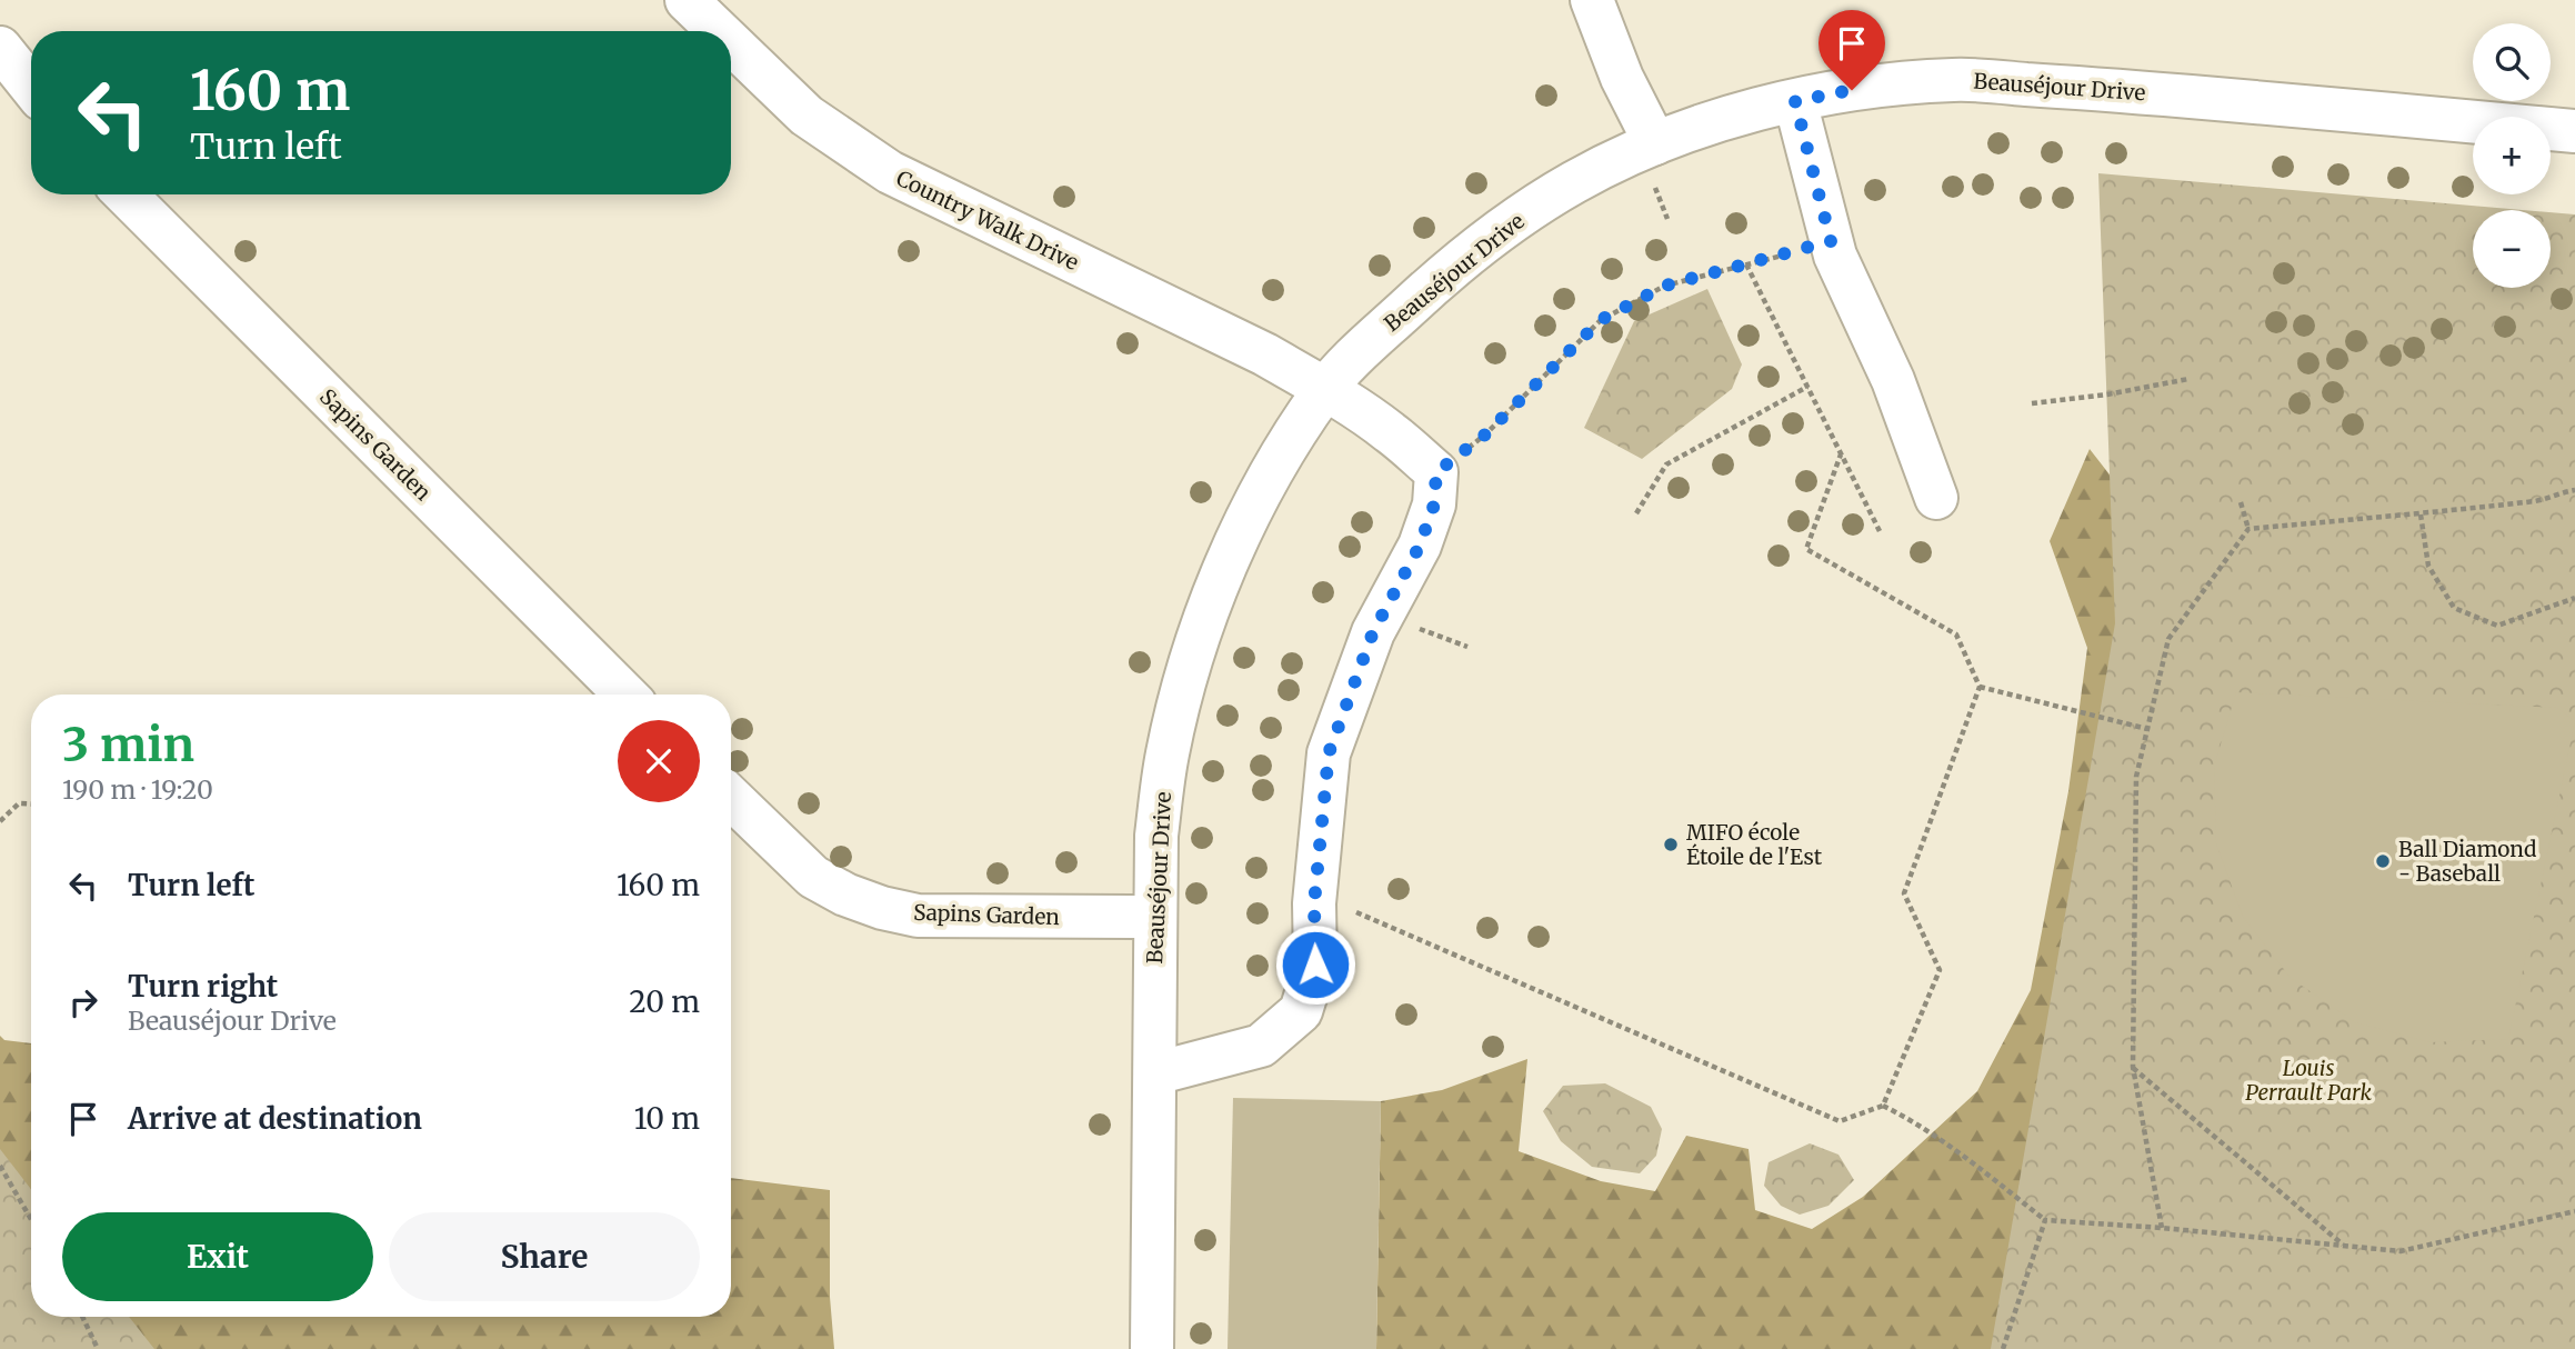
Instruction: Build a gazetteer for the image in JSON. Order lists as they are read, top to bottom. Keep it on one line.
{"streets":{"street":["Beauséjour Drive","Country Walk Drive","Sapins Garden"]},"crossings":[["Beauséjour Drive","Country Walk Drive"],["Beauséjour Drive","Sapins Garden"]],"parks":["Louis Perrault Park"],"places":["MIFO école Étoile de l'Est","Ball Diamond - Baseball"],"page":{"map_buttons":["+","−"],"turn":["160 m","Turn left"],"heading":["3 min","190 m · 19:20"],"list":[{"name":"Turn left","value":"160 m"},{"name":"Turn right","note":"Beauséjour Drive","value":"20 m"},{"name":"Arrive at destination","value":"10 m"}],"buttons":["Exit","Share"]}}
